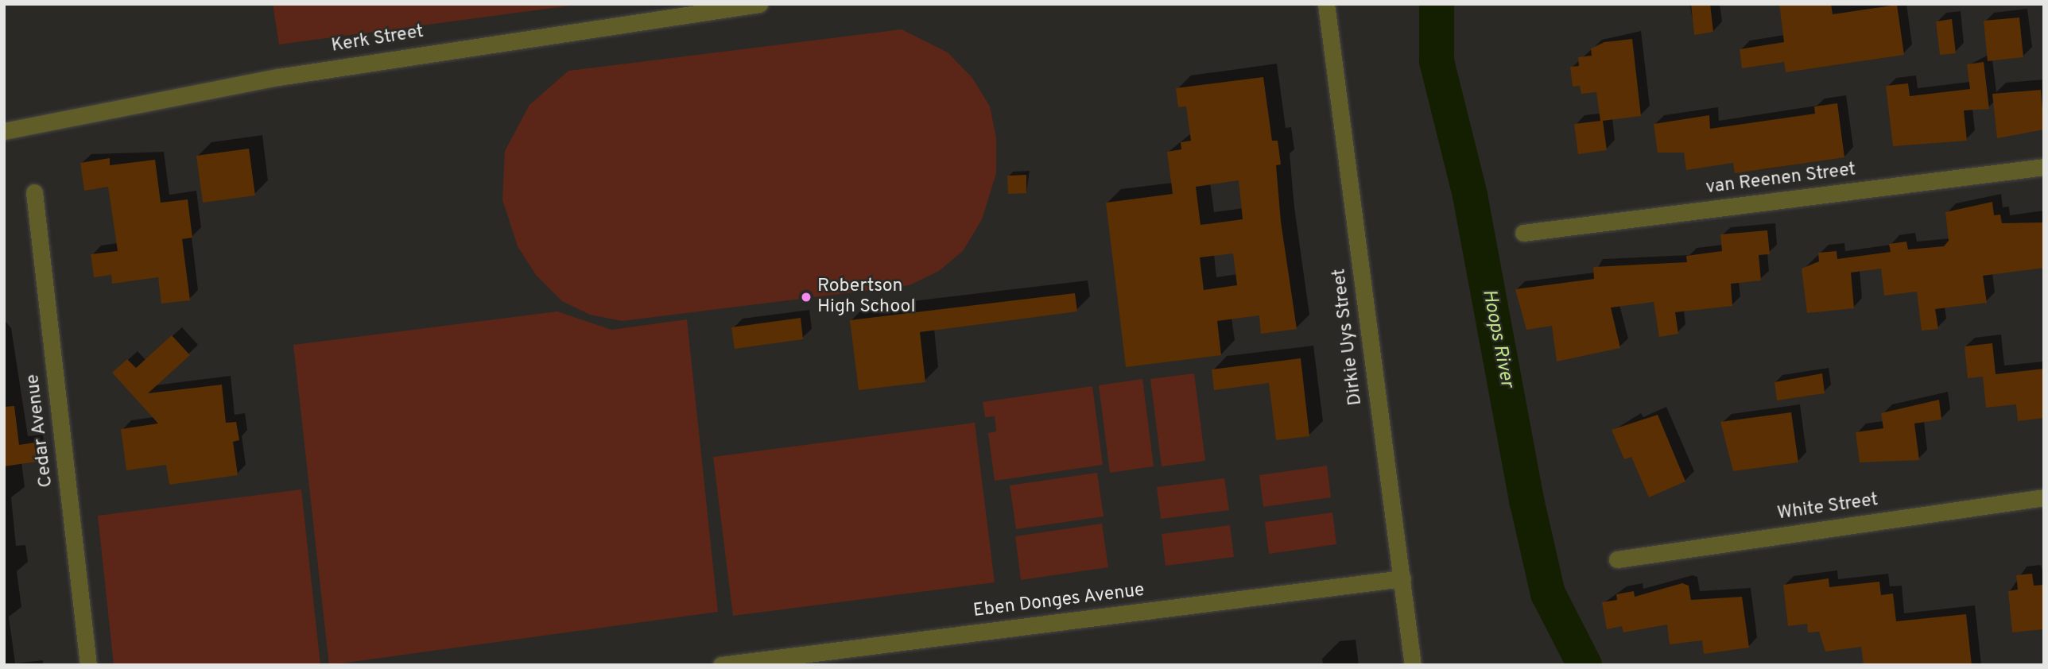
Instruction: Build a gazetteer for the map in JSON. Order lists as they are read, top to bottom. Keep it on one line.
{"streets":{"street":["Kerk Street","van Reenen Street","Dirkie Uys Street","Cedar Avenue","White Street","Eben Donges Avenue"]},"crossings":[["Dirkie Uys Street","Eben Donges Avenue"]],"water":["Hoops River"],"places":["Robertson High School"]}
